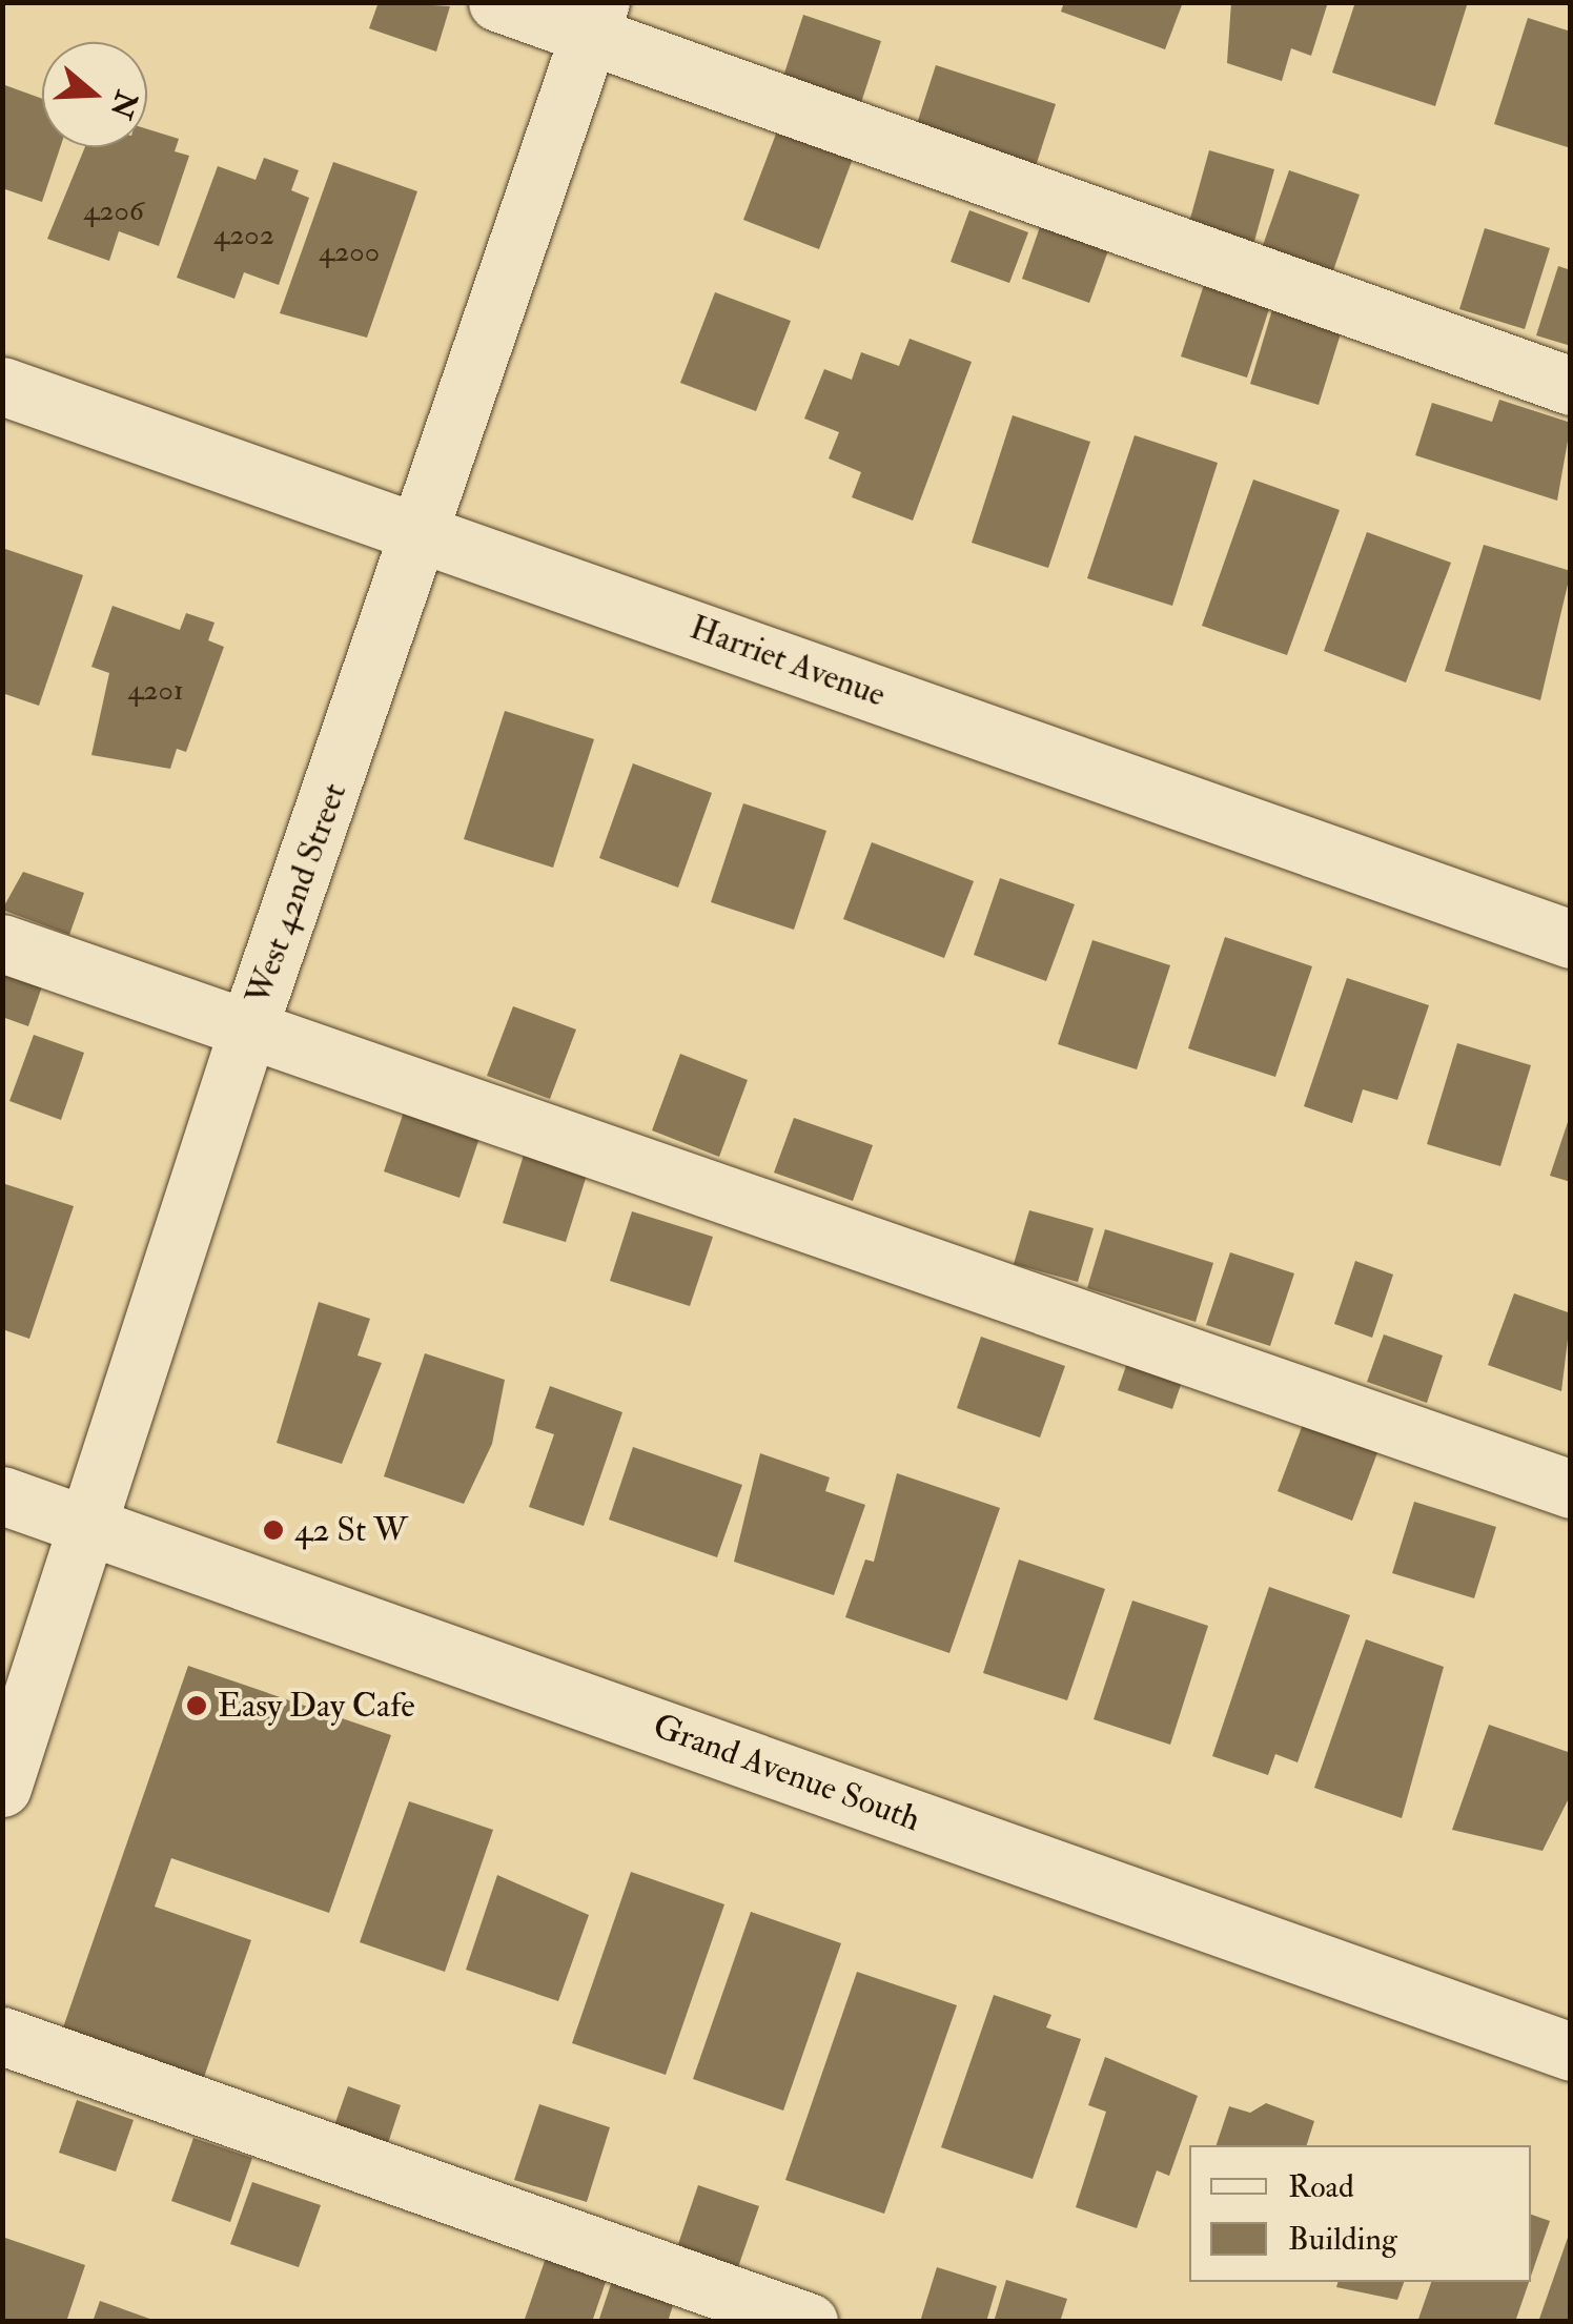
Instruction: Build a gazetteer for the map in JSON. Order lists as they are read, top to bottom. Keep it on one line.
{"streets":{"street":["Harriet Avenue","West 42nd Street","Grand Avenue South"]},"crossings":[["Harriet Avenue","West 42nd Street"],["West 42nd Street","Grand Avenue South"]],"places":["42 St W","Easy Day Cafe"],"house_numbers":["4206","4202","4200","4201"],"legend":["Road","Building"],"north":"right"}
